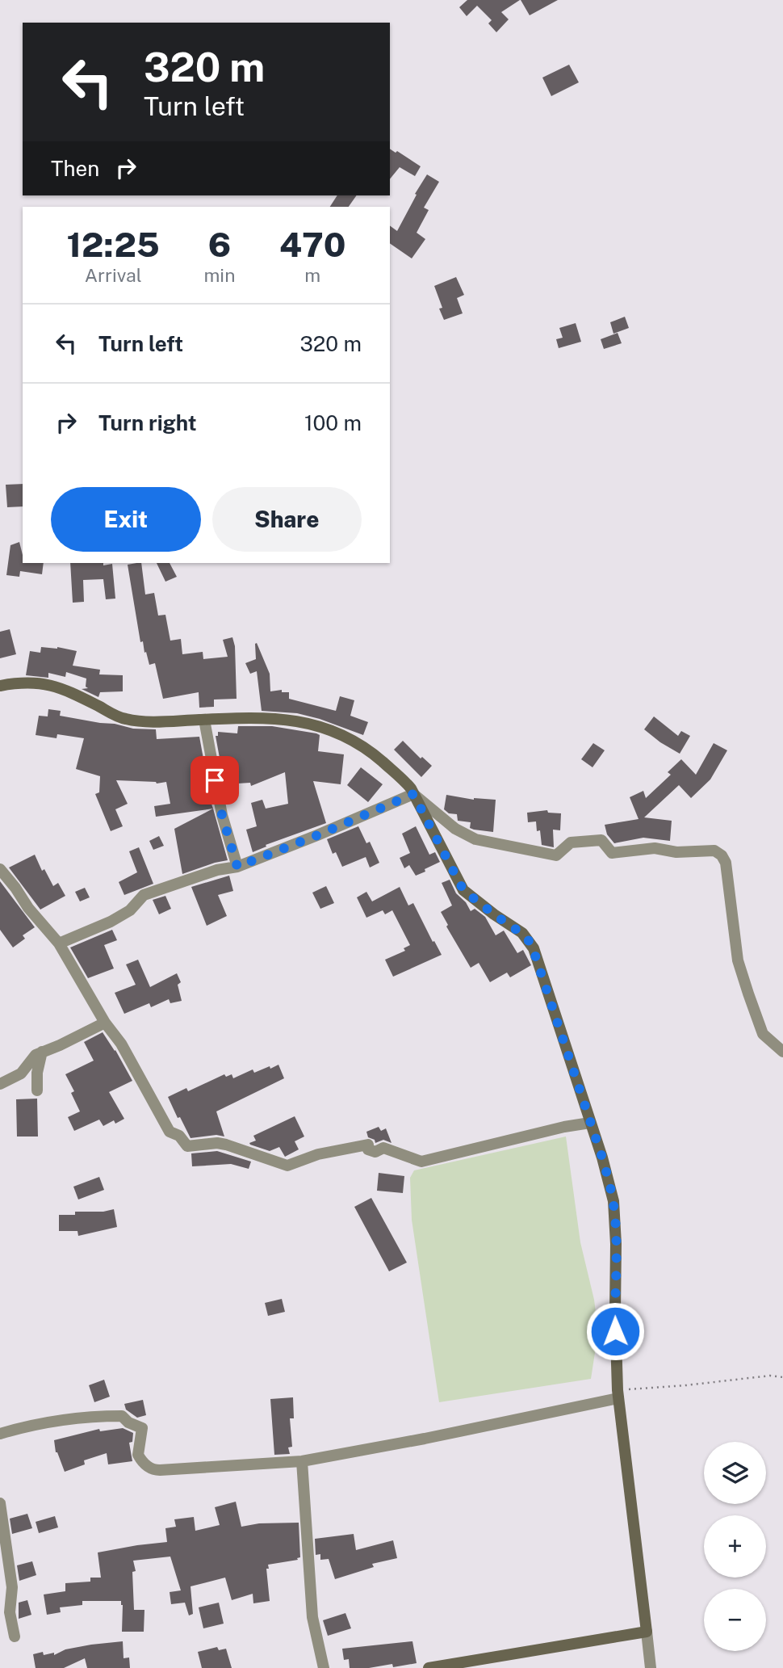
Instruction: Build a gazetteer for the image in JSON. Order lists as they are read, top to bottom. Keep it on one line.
{"page":{"turn":["320 m","Turn left"],"then":"Then","eta":["12:25","Arrival","6","min","470","m"],"list":[{"name":"Turn left","value":"320 m"},{"name":"Turn right","value":"100 m"}],"buttons":["Exit","Share"],"map_buttons":["+","−"]}}
